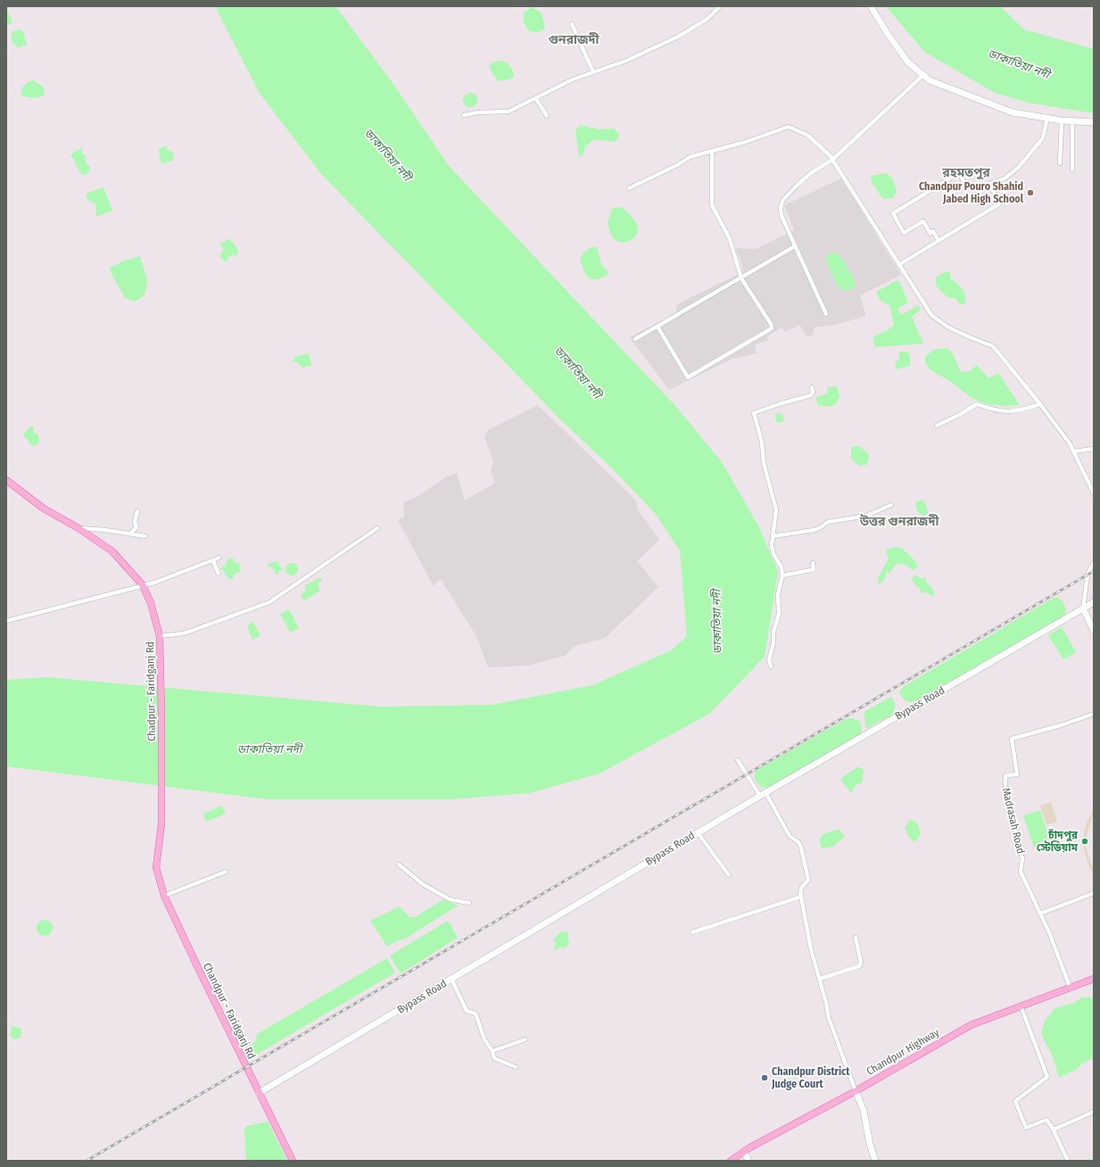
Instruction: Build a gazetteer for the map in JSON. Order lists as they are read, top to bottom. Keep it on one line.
{"streets":{"main road":["Chadpur - Faridganj Rd","Chandpur - Faridganj Rd","Chandpur Highway"],"street":["Bypass Road","Madrasah Road"]},"crossings":[["Chadpur - Faridganj Rd","Chandpur - Faridganj Rd"],["Bypass Road","Chandpur - Faridganj Rd"],["Madrasah Road","Chandpur Highway"]],"districts":["গুনরাজদী","রহমতপুর","উত্তর গুনরাজদী"],"water":["ডাকাতিয়া নদী"],"places":["Chandpur Pouro Shahid Jabed High School","চাঁদপুর স্টেডিয়াম","Chandpur District Judge Court"]}
